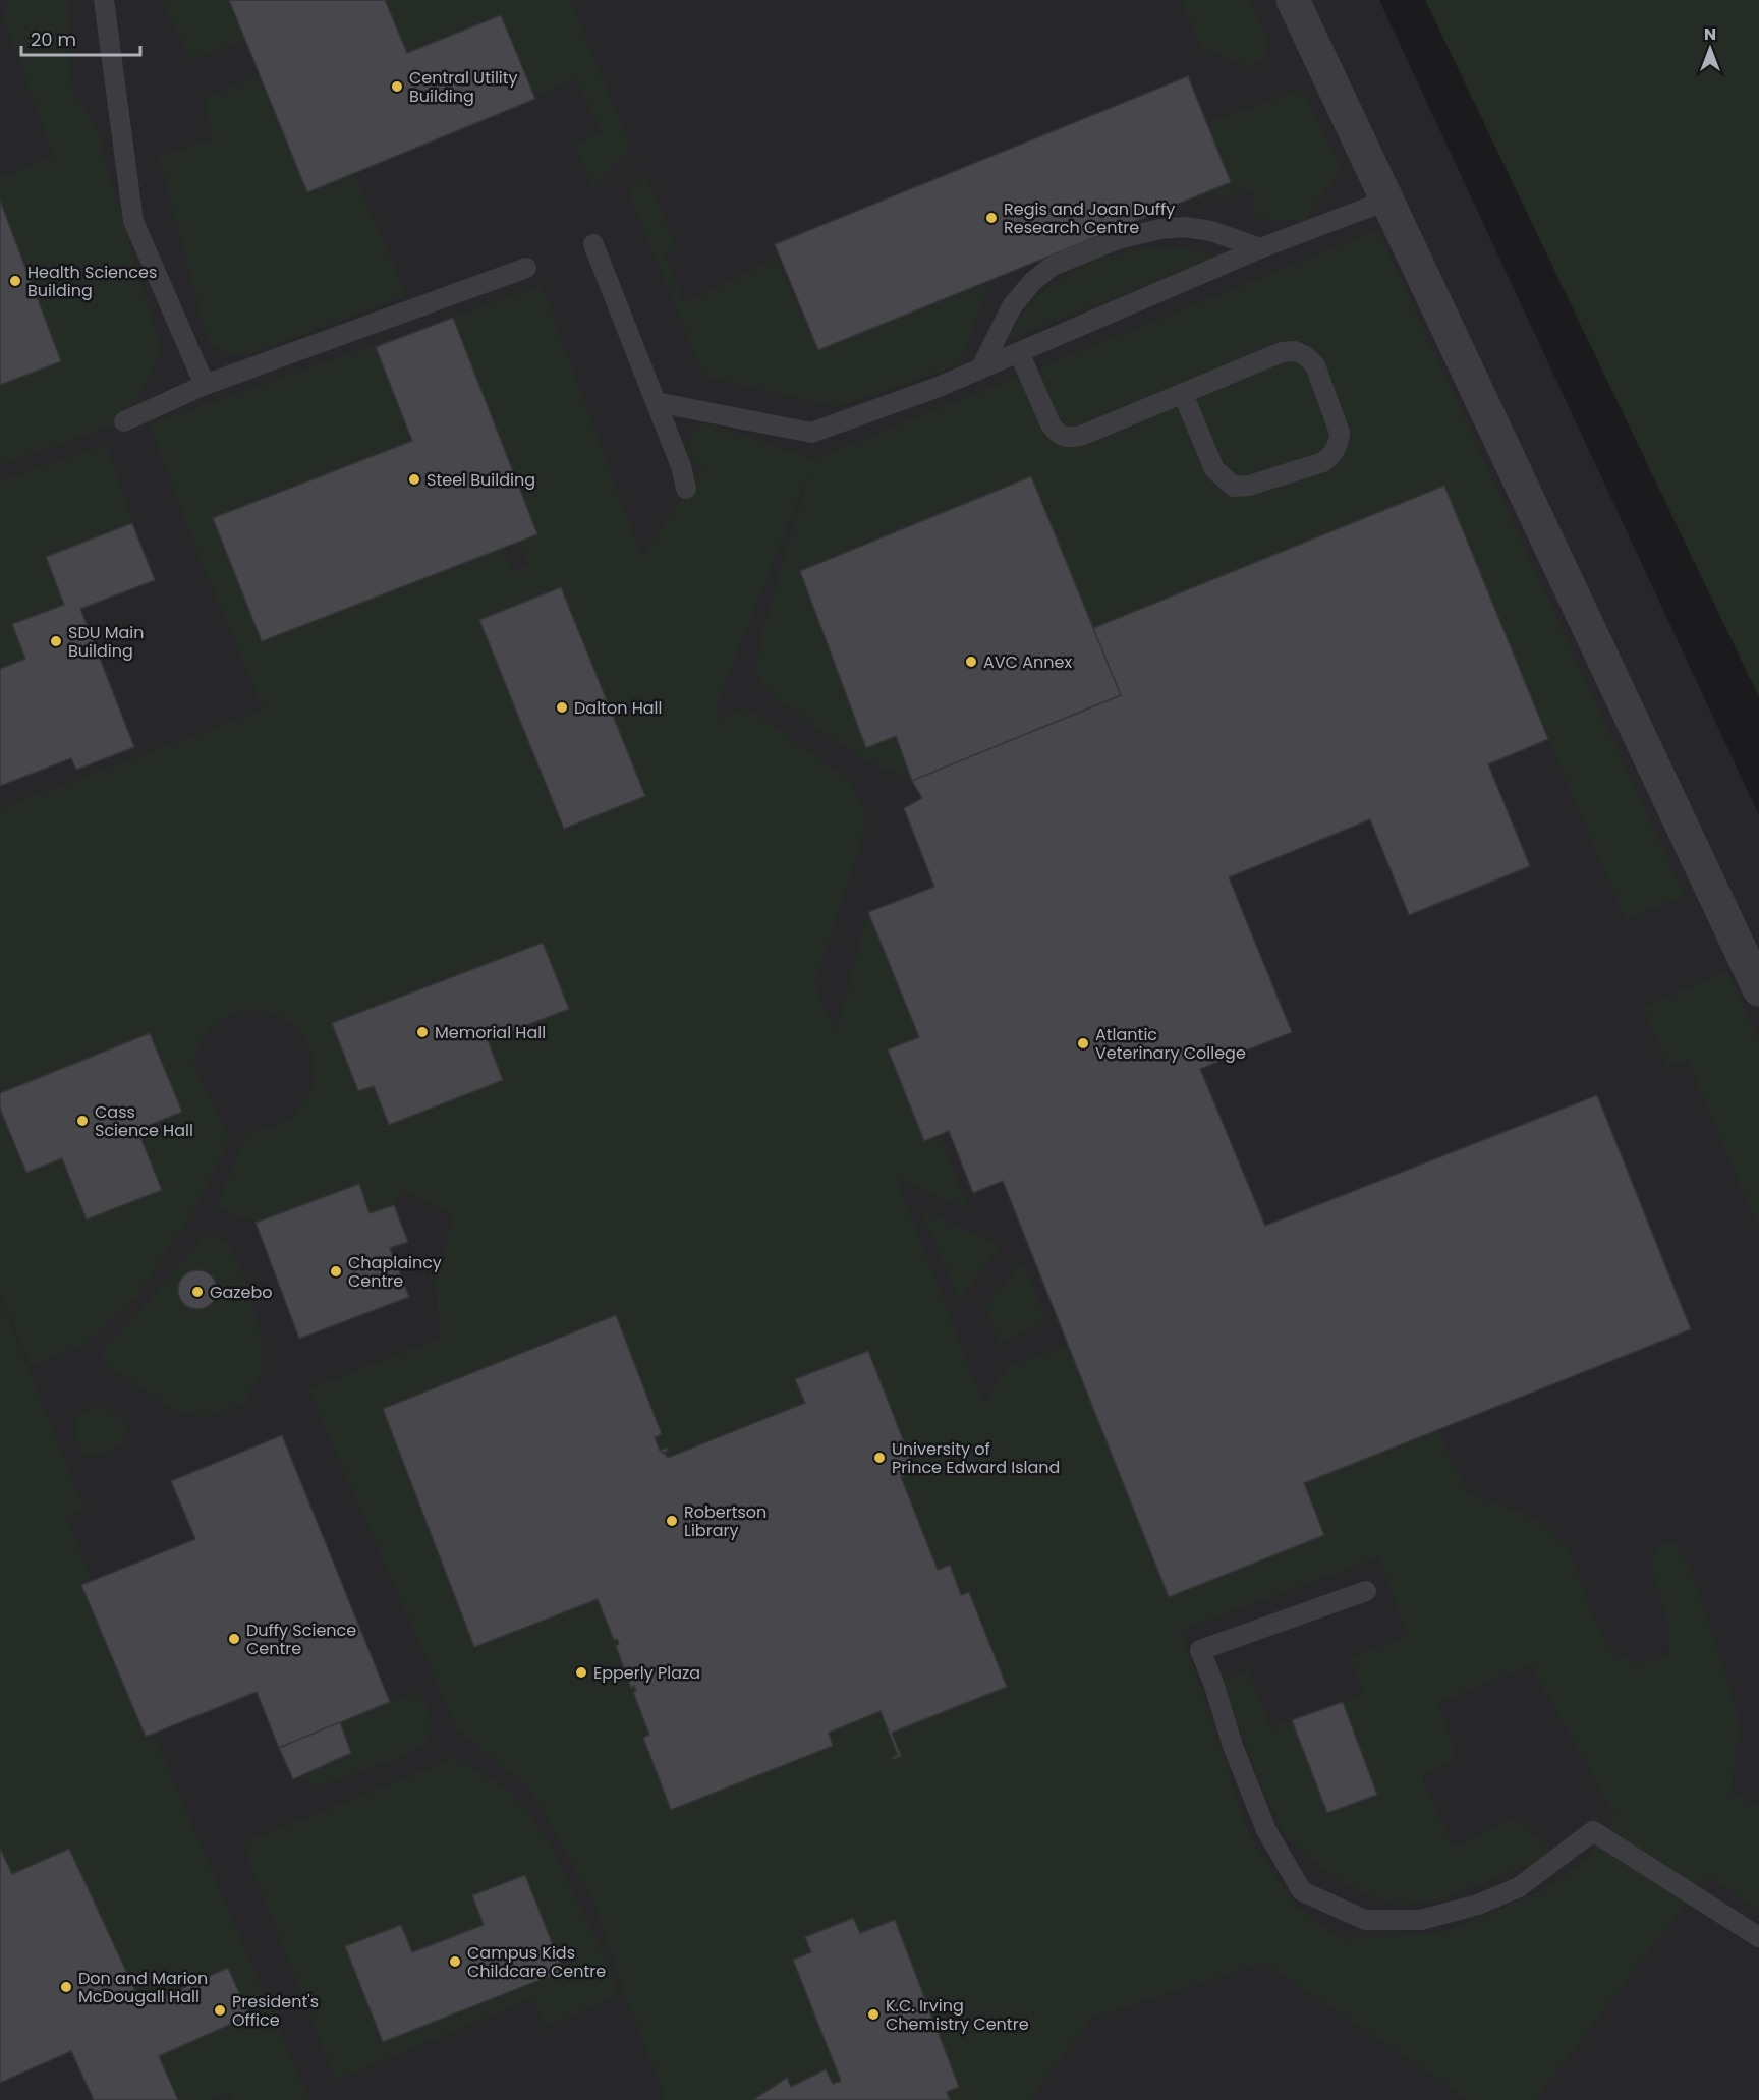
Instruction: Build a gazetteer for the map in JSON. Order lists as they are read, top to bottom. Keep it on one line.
{"places":["Central Utility Building","Regis and Joan Duffy Research Centre","Health Sciences Building","Steel Building","SDU Main Building","AVC Annex","Dalton Hall","Memorial Hall","Atlantic Veterinary College","Cass Science Hall","Chaplaincy Centre","Gazebo","University of Prince Edward Island","Robertson Library","Duffy Science Centre","Epperly Plaza","Campus Kids Childcare Centre","Don and Marion McDougall Hall","President's Office","K.C. Irving Chemistry Centre"],"scale_bar":"20 m","north":"top"}
